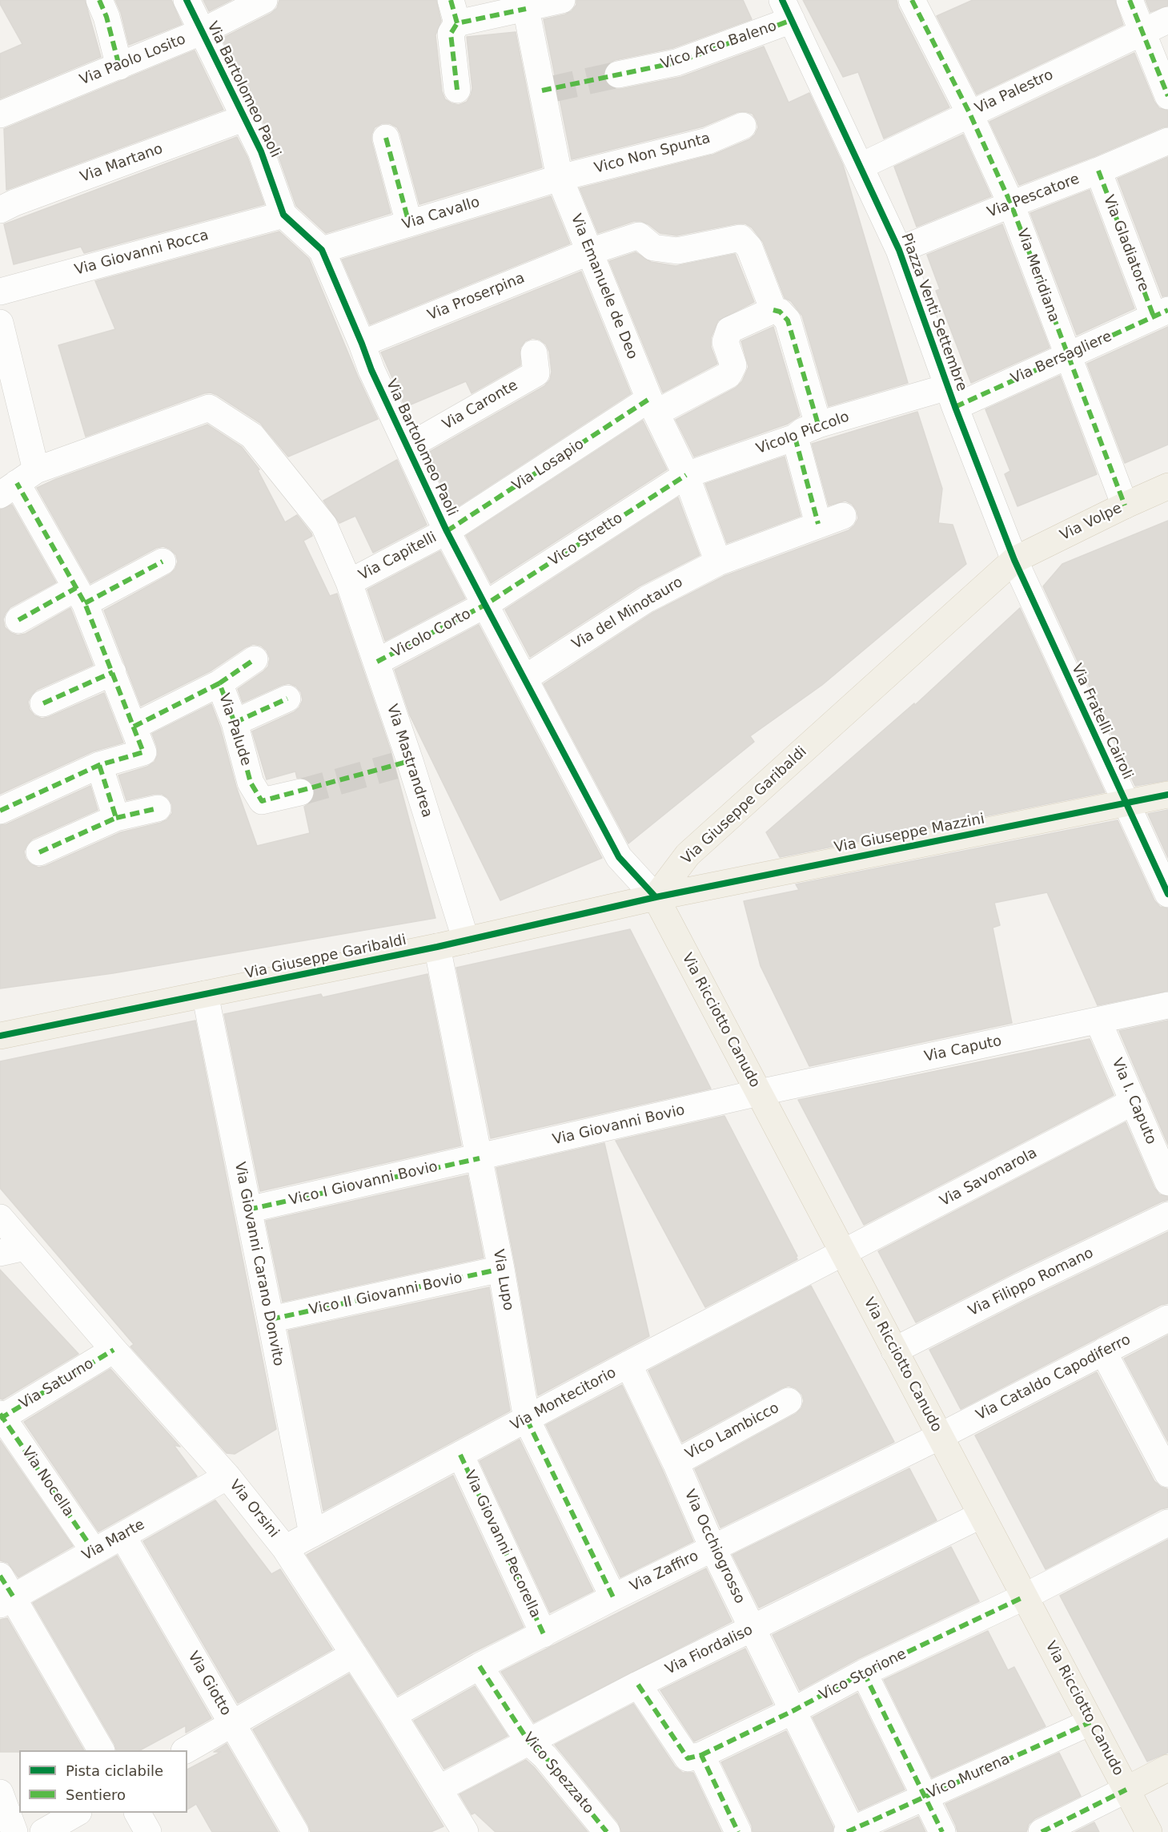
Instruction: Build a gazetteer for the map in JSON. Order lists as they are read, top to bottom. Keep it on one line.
{"streets":{"main road":["Via Volpe","Via Giuseppe Garibaldi","Via Giuseppe Mazzini","Via Ricciotto Canudo"],"street":["Vico Arco Baleno","Via Paolo Losito","Via Bartolomeo Paoli","Via Palestro","Vico Non Spunta","Via Martano","Via Pescatore","Via Cavallo","Via Gladiatore","Via Giovanni Rocca","Via Meridiana","Via Emanuele de Deo","Via Proserpina","Piazza Venti Settembre","Via Bersagliere","Via Caronte","Vicolo Piccolo","Via Losapio","Vico Stretto","Via Capitelli","Via del Minotauro","Vicolo Corto","Via Fratelli Cairoli","Via Palude","Via Mastrandrea","Via Caputo","Via I. Caputo","Via Giovanni Bovio","Via Savonarola","Vico I Giovanni Bovio","Via Giovanni Carano Donvito","Via Lupo","Via Filippo Romano","Vico II Giovanni Bovio","Via Cataldo Capodiferro","Via Saturno","Via Montecitorio","Vico Lambicco","Via Nocella","Via Orsini","Via Marte","Via Giovanni Pecorella","Via Occhiogrosso","Via Zaffiro","Via Fiordaliso","Vico Storione","Via Giotto","Vico Spezzato","Vico Murena"]},"crossings":[["Vico Arco Baleno","Piazza Venti Settembre"],["Via Paolo Losito","Via Bartolomeo Paoli"],["Via Bartolomeo Paoli","Via Martano"],["Via Bartolomeo Paoli","Via Cavallo"],["Via Bartolomeo Paoli","Via Giovanni Rocca"],["Via Bartolomeo Paoli","Via Proserpina"],["Via Bartolomeo Paoli","Via Caronte"],["Via Bartolomeo Paoli","Via Losapio"],["Via Bartolomeo Paoli","Vico Stretto"],["Via Bartolomeo Paoli","Via Capitelli"],["Via Bartolomeo Paoli","Via del Minotauro"],["Via Bartolomeo Paoli","Vicolo Corto"],["Via Bartolomeo Paoli","Via Giuseppe Garibaldi"],["Via Bartolomeo Paoli","Via Giuseppe Mazzini"],["Via Bartolomeo Paoli","Via Ricciotto Canudo"],["Via Palestro","Via Meridiana"],["Via Palestro","Piazza Venti Settembre"],["Vico Non Spunta","Via Cavallo"],["Vico Non Spunta","Via Emanuele de Deo"],["Via Pescatore","Via Gladiatore"],["Via Pescatore","Via Meridiana"],["Via Pescatore","Piazza Venti Settembre"],["Via Cavallo","Via Emanuele de Deo"],["Via Gladiatore","Via Bersagliere"],["Via Meridiana","Via Bersagliere"],["Via Meridiana","Via Volpe"],["Via Emanuele de Deo","Via Proserpina"],["Via Emanuele de Deo","Vicolo Piccolo"],["Via Emanuele de Deo","Via Losapio"],["Via Emanuele de Deo","Vico Stretto"],["Via Emanuele de Deo","Via del Minotauro"],["Via Proserpina","Via Losapio"],["Piazza Venti Settembre","Via Bersagliere"],["Piazza Venti Settembre","Vicolo Piccolo"],["Piazza Venti Settembre","Via Volpe"],["Piazza Venti Settembre","Via Fratelli Cairoli"],["Piazza Venti Settembre","Via Giuseppe Garibaldi"],["Via Bersagliere","Vicolo Piccolo"],["Vicolo Piccolo","Vico Stretto"],["Via Losapio","Via Capitelli"],["Via Volpe","Via Fratelli Cairoli"],["Via Volpe","Via Giuseppe Garibaldi"],["Vico Stretto","Vicolo Corto"],["Via Capitelli","Via Mastrandrea"],["Vicolo Corto","Via Mastrandrea"],["Via Fratelli Cairoli","Via Giuseppe Garibaldi"],["Via Fratelli Cairoli","Via Giuseppe Mazzini"],["Via Mastrandrea","Via Giuseppe Garibaldi"],["Via Giuseppe Garibaldi","Via Giuseppe Mazzini"],["Via Giuseppe Garibaldi","Via Ricciotto Canudo"],["Via Giuseppe Garibaldi","Via Giovanni Carano Donvito"],["Via Giuseppe Garibaldi","Via Lupo"],["Via Giuseppe Mazzini","Via Ricciotto Canudo"],["Via Ricciotto Canudo","Via Caputo"],["Via Ricciotto Canudo","Via Giovanni Bovio"],["Via Ricciotto Canudo","Via Savonarola"],["Via Ricciotto Canudo","Via Filippo Romano"],["Via Ricciotto Canudo","Via Cataldo Capodiferro"],["Via Ricciotto Canudo","Via Montecitorio"],["Via Ricciotto Canudo","Via Zaffiro"],["Via Ricciotto Canudo","Via Fiordaliso"],["Via Ricciotto Canudo","Vico Storione"],["Via Ricciotto Canudo","Vico Murena"],["Via Caputo","Via I. Caputo"],["Via Caputo","Via Giovanni Bovio"],["Via I. Caputo","Via Savonarola"],["Via Giovanni Bovio","Vico I Giovanni Bovio"],["Via Giovanni Bovio","Via Lupo"],["Via Savonarola","Via Montecitorio"],["Vico I Giovanni Bovio","Via Giovanni Carano Donvito"],["Vico I Giovanni Bovio","Via Lupo"],["Via Giovanni Carano Donvito","Vico II Giovanni Bovio"],["Via Giovanni Carano Donvito","Via Montecitorio"],["Via Lupo","Vico II Giovanni Bovio"],["Via Lupo","Via Montecitorio"],["Via Lupo","Via Zaffiro"],["Via Cataldo Capodiferro","Via Zaffiro"],["Via Saturno","Via Nocella"],["Via Saturno","Via Orsini"],["Via Montecitorio","Via Orsini"],["Via Montecitorio","Via Giovanni Pecorella"],["Via Montecitorio","Via Occhiogrosso"],["Vico Lambicco","Via Occhiogrosso"],["Via Nocella","Via Marte"],["Via Orsini","Via Marte"],["Via Orsini","Via Zaffiro"],["Via Orsini","Via Fiordaliso"],["Via Marte","Via Giotto"],["Via Giovanni Pecorella","Via Zaffiro"],["Via Occhiogrosso","Via Zaffiro"],["Via Occhiogrosso","Via Fiordaliso"],["Via Occhiogrosso","Vico Storione"],["Via Occhiogrosso","Vico Murena"],["Via Zaffiro","Vico Spezzato"],["Via Fiordaliso","Vico Spezzato"]],"legend":["Pista ciclabile","Sentiero"]}
